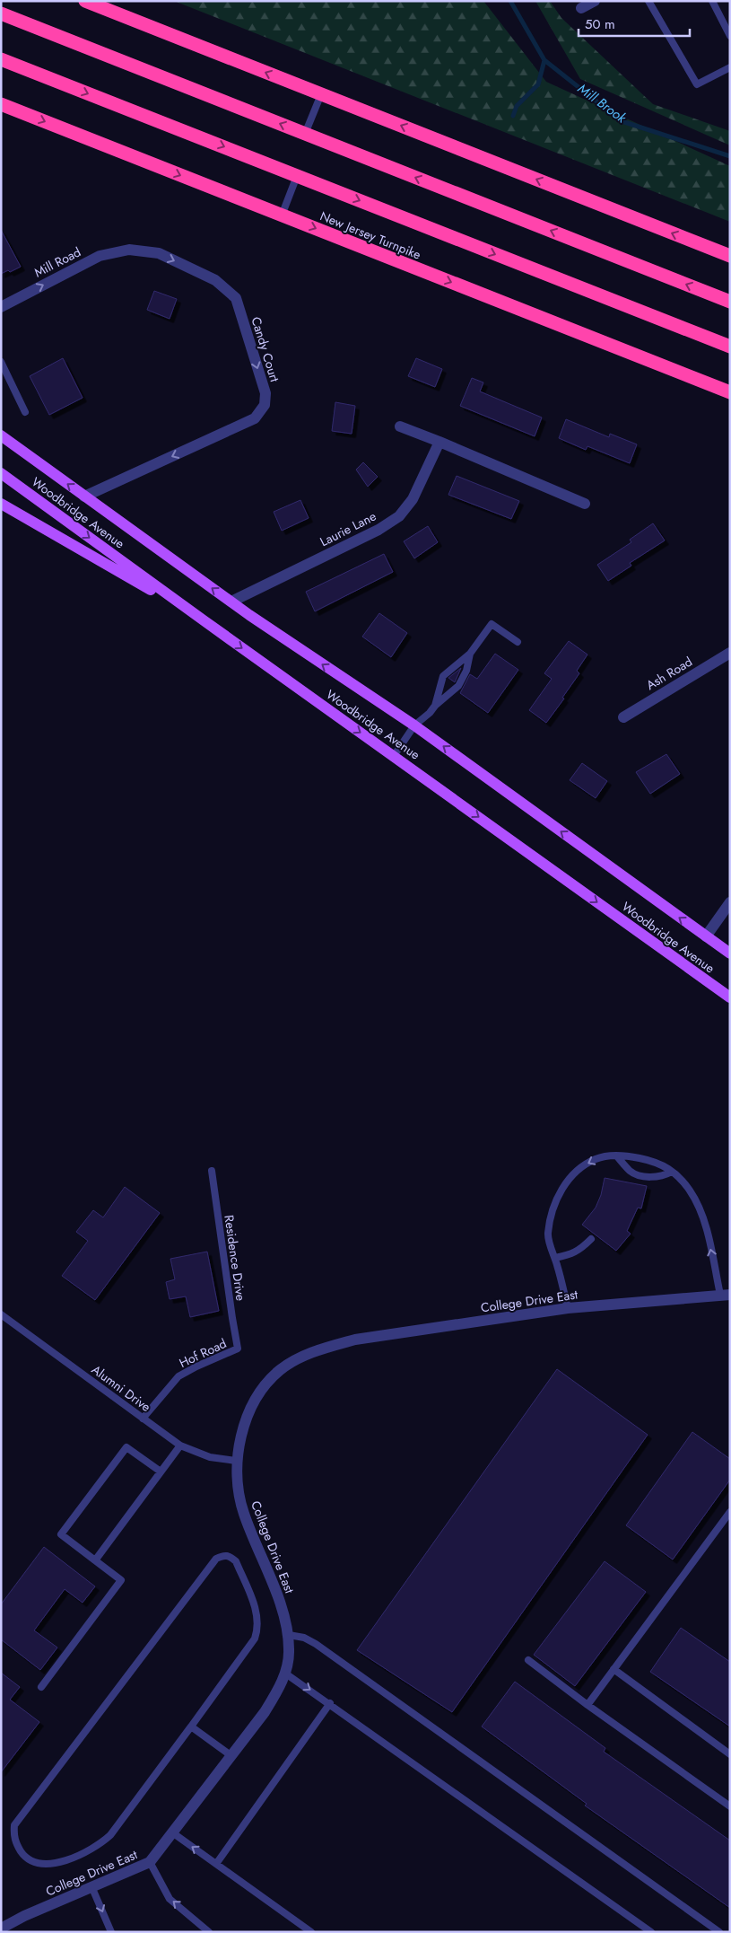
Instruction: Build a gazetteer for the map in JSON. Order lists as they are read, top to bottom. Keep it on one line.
{"streets":{"highway":["New Jersey Turnpike"],"main road":["Woodbridge Avenue"],"street":["Mill Road","Candy Court","Laurie Lane","Ash Road","College Drive East"],"lane":["Residence Drive","Hof Road","Alumni Drive"]},"crossings":[["Mill Road","Candy Court"],["Candy Court","Woodbridge Avenue"],["Woodbridge Avenue","Laurie Lane"],["Residence Drive","Hof Road"],["College Drive East","Alumni Drive"],["Hof Road","Alumni Drive"]],"one_way":["Mill Road"],"water":["Mill Brook"],"scale_bar":"50 m"}
